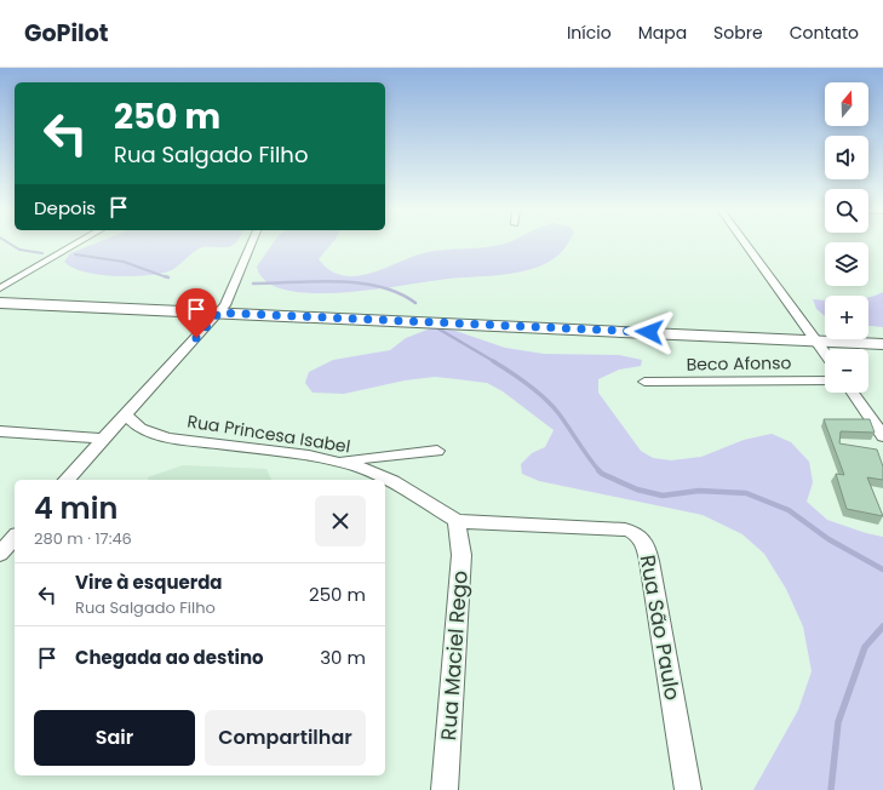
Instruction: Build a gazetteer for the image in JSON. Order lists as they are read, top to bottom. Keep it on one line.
{"streets":{"street":["Beco Afonso","Rua Princesa Isabel","Rua São Paulo","Rua Maciel Rego"]},"crossings":[["Rua Princesa Isabel","Rua São Paulo"],["Rua Princesa Isabel","Rua Maciel Rego"],["Rua São Paulo","Rua Maciel Rego"]],"north":"top","page":{"header":"GoPilot","nav":["Início","Mapa","Sobre","Contato"],"map_buttons":["+","−"],"turn":["250 m","Rua Salgado Filho"],"then":"Depois","heading":["4 min","280 m · 17:46"],"list":[{"name":"Vire à esquerda","note":"Rua Salgado Filho","value":"250 m"},{"name":"Chegada ao destino","value":"30 m"}],"buttons":["Sair","Compartilhar"]}}
